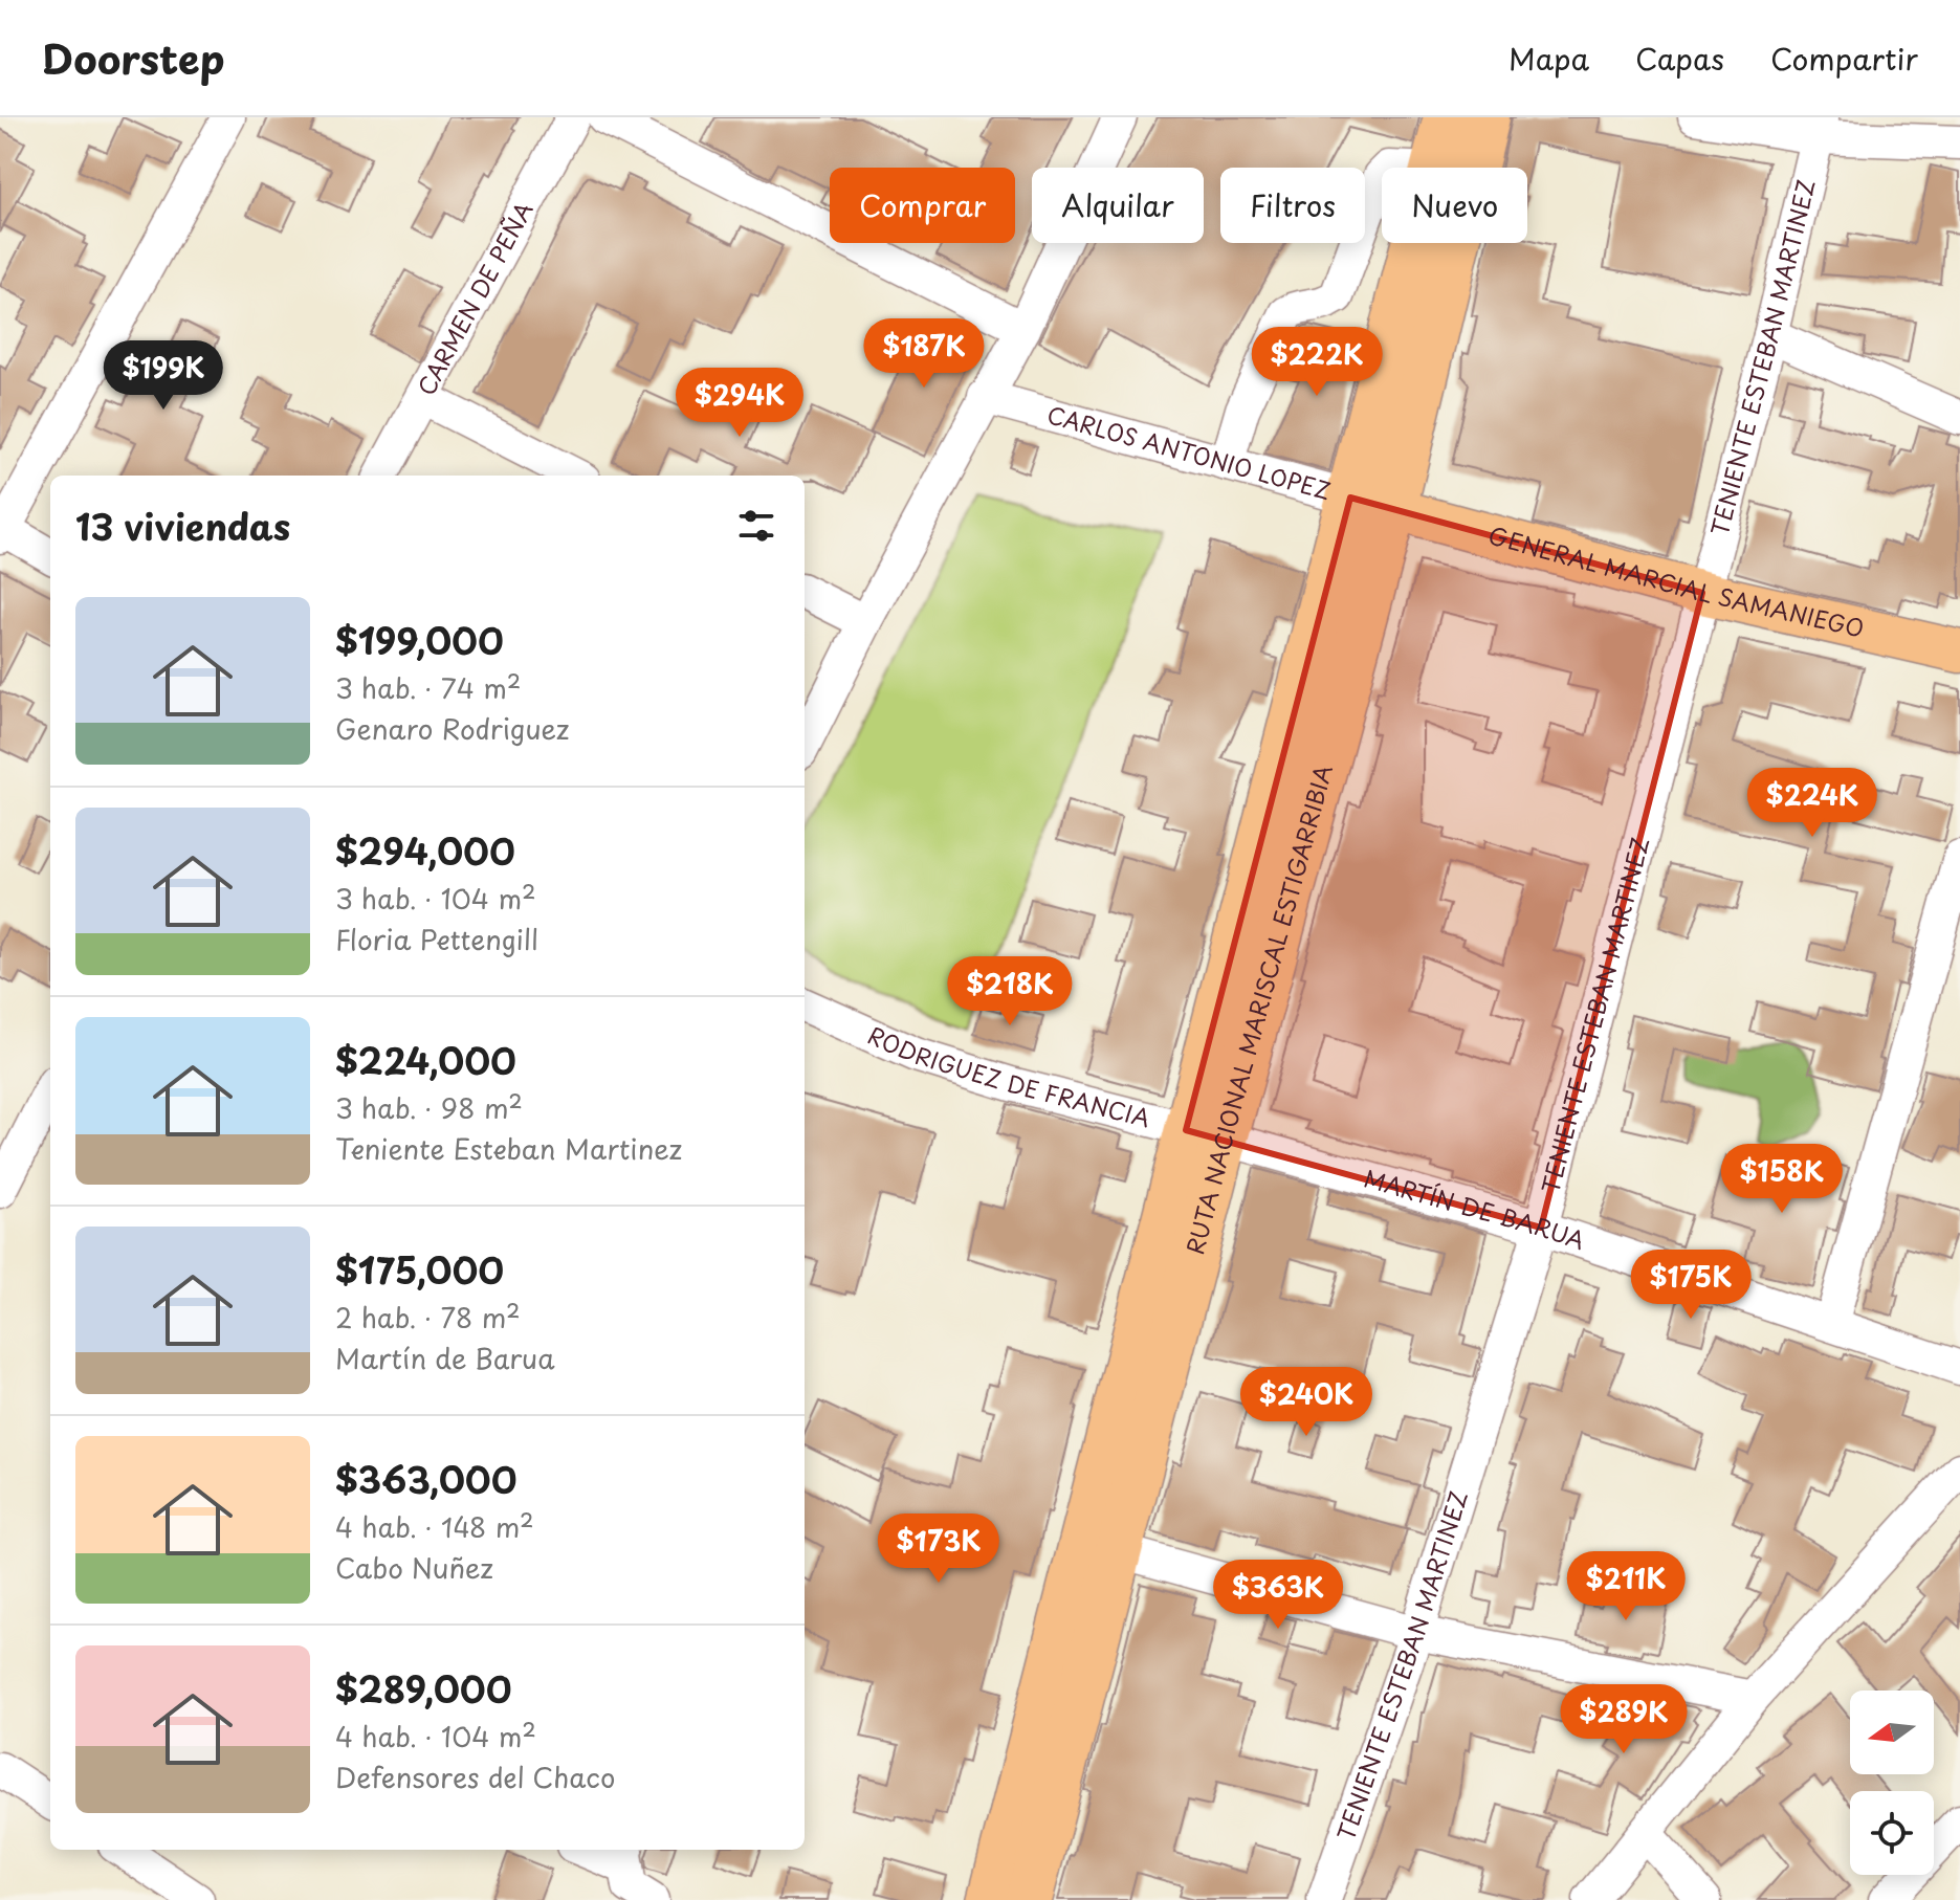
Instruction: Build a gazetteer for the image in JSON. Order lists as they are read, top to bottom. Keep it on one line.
{"streets":{"highway":["RUTA NACIONAL MARISCAL ESTIGARRIBIA"],"main road":["GENERAL MARCIAL SAMANIEGO"],"street":["CARMEN DE PEÑA","TENIENTE ESTEBAN MARTINEZ","CARLOS ANTONIO LOPEZ","RODRIGUEZ DE FRANCIA","MARTÍN DE BARUA"]},"crossings":[["TENIENTE ESTEBAN MARTINEZ","GENERAL MARCIAL SAMANIEGO"],["TENIENTE ESTEBAN MARTINEZ","MARTÍN DE BARUA"],["CARLOS ANTONIO LOPEZ","GENERAL MARCIAL SAMANIEGO"],["CARLOS ANTONIO LOPEZ","RUTA NACIONAL MARISCAL ESTIGARRIBIA"],["GENERAL MARCIAL SAMANIEGO","RUTA NACIONAL MARISCAL ESTIGARRIBIA"],["RUTA NACIONAL MARISCAL ESTIGARRIBIA","RODRIGUEZ DE FRANCIA"],["RUTA NACIONAL MARISCAL ESTIGARRIBIA","MARTÍN DE BARUA"],["RODRIGUEZ DE FRANCIA","MARTÍN DE BARUA"]],"north":"left","page":{"header":"Doorstep","nav":["Mapa","Capas","Compartir"],"chip":["Comprar","Alquilar","Filtros","Nuevo"],"price":["$187K","$222K","$199K","$294K","$224K","$218K","$158K","$175K","$240K","$173K","$211K","$363K","$289K"],"heading":"13 viviendas","list":[{"name":"$199,000","note":"3 hab. · 74 m² · Genaro Rodriguez"},{"name":"$294,000","note":"3 hab. · 104 m² · Floria Pettengill"},{"name":"$224,000","note":"3 hab. · 98 m² · Teniente Esteban Martinez"},{"name":"$175,000","note":"2 hab. · 78 m² · Martín de Barua"},{"name":"$363,000","note":"4 hab. · 148 m² · Cabo Nuñez"},{"name":"$289,000","note":"4 hab. · 104 m² · Defensores del Chaco"}]}}
